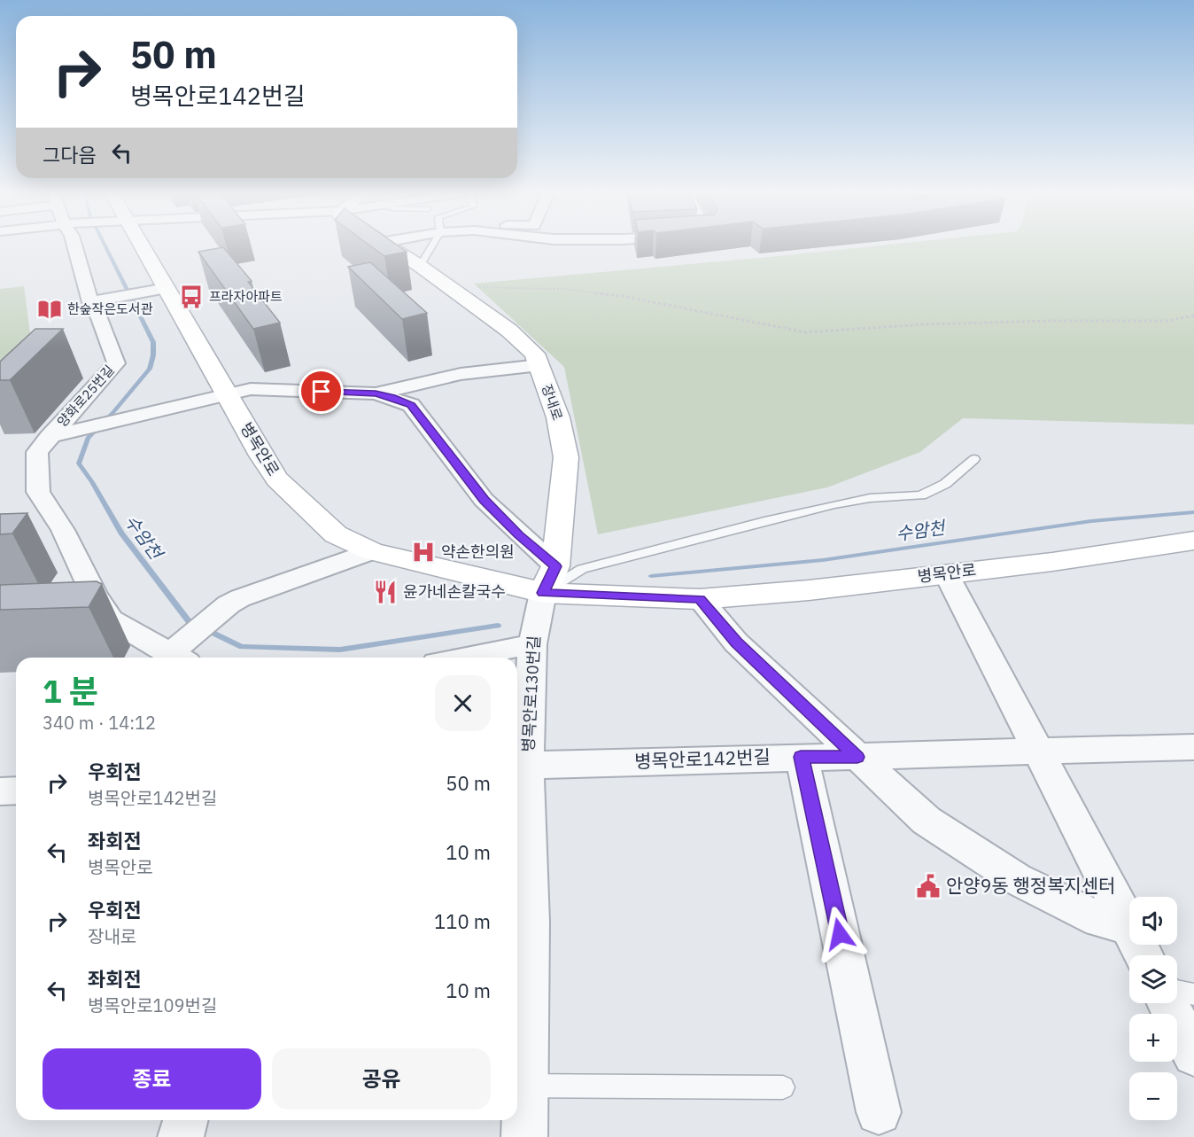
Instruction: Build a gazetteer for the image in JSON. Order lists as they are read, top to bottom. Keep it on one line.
{"streets":{"street":["양화로25번길","장내로","병목안로","병목안로130번길","병목안로142번길"]},"crossings":[["장내로","병목안로"],["장내로","병목안로130번길"],["병목안로","병목안로130번길"],["병목안로130번길","병목안로142번길"]],"water":["수암천"],"places":{"bus stop":["프라자아파트"],"library":["한숲작은도서관"],"hospital":["약손한의원"],"restaurant":["윤가네손칼국수"],"public building":["안양9동 행정복지센터"]},"page":{"turn":["50 m","병목안로142번길"],"then":"그다음","heading":["1 분","340 m · 14:12"],"list":[{"name":"우회전","note":"병목안로142번길","value":"50 m"},{"name":"좌회전","note":"병목안로","value":"10 m"},{"name":"우회전","note":"장내로","value":"110 m"},{"name":"좌회전","note":"병목안로109번길","value":"10 m"}],"map_buttons":["+","−"],"buttons":["종료","공유"]}}
